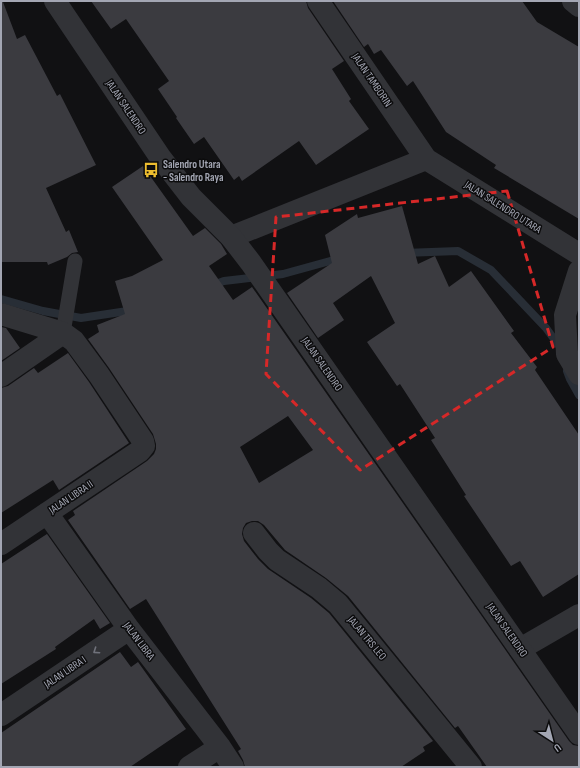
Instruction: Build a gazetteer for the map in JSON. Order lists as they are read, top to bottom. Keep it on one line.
{"streets":{"street":["JALAN TAMBORIN","JALAN SALENDRO","JALAN SALENDRO UTARA","JALAN LIBRA II","JALAN TRS LEO","JALAN LIBRA","JALAN LIBRA I"]},"crossings":[["JALAN TAMBORIN","JALAN SALENDRO UTARA"],["JALAN LIBRA II","JALAN LIBRA"],["JALAN LIBRA","JALAN LIBRA I"]],"one_way":["JALAN LIBRA I"],"places":{"bus stop":["Salendro Utara - Salendro Raya"]},"north":"bottom right"}
